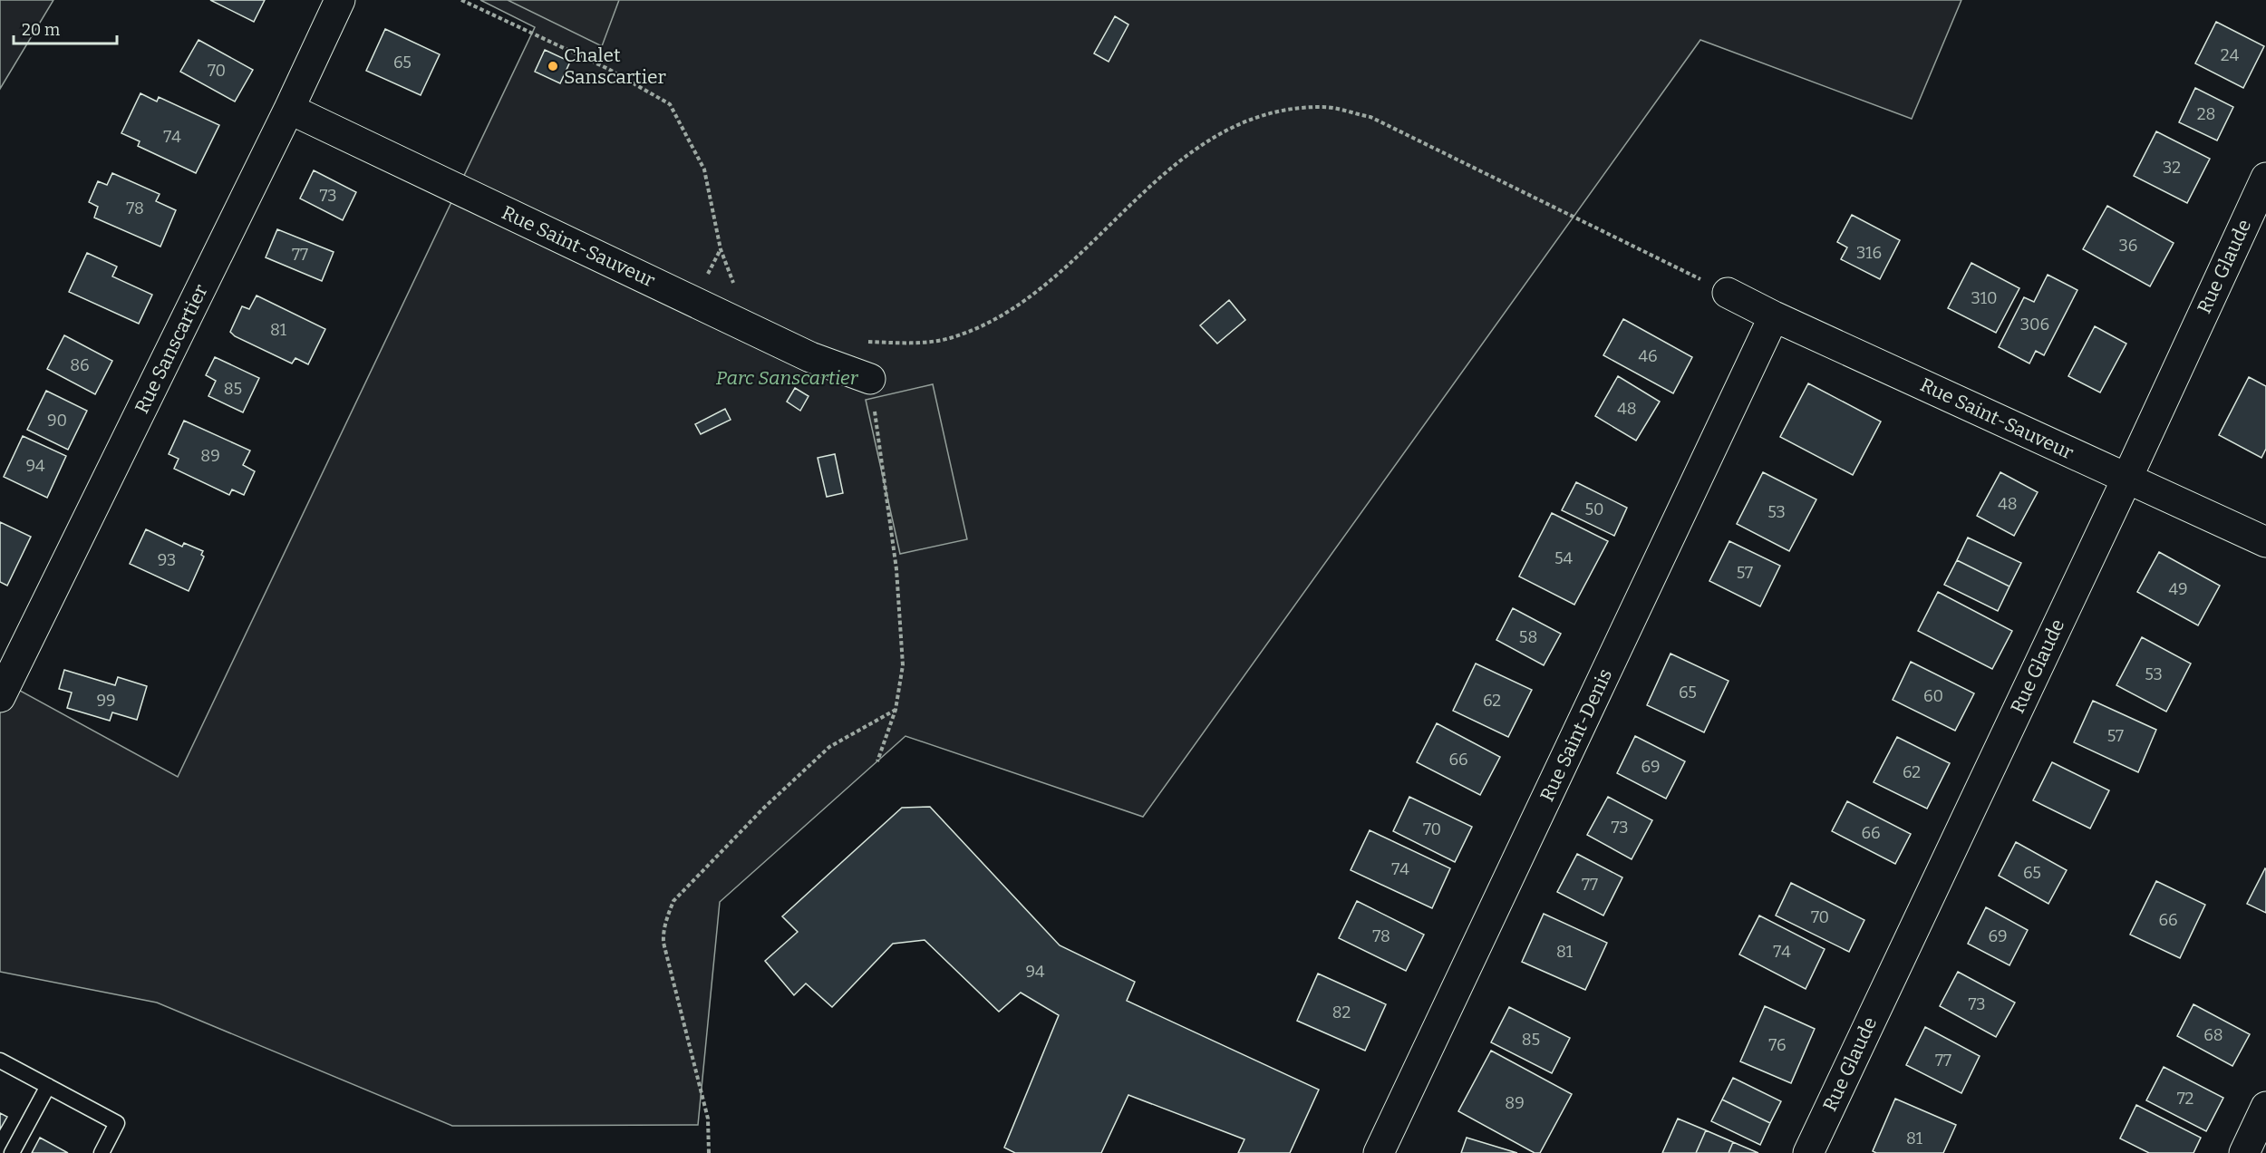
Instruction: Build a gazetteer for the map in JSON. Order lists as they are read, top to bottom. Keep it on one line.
{"streets":{"street":["Rue Saint-Sauveur","Rue Glaude","Rue Sanscartier","Rue Saint-Denis"]},"crossings":[["Rue Saint-Sauveur","Rue Glaude"],["Rue Saint-Sauveur","Rue Sanscartier"],["Rue Saint-Sauveur","Rue Saint-Denis"]],"parks":["Parc Sanscartier"],"places":["Chalet Sanscartier"],"house_numbers":["24","65","70","28","74","32","73","78","36","316","77","310","306","81","46","86","85","48","90","89","94","48","50","53","54","93","57","49","58","53","65","60","99","62","57","66","69","62","73","70","66","74","65","77","70","66","78","69","81","74","94","73","82","68","85","76","77","72","89","81"],"scale_bar":"20 m"}
